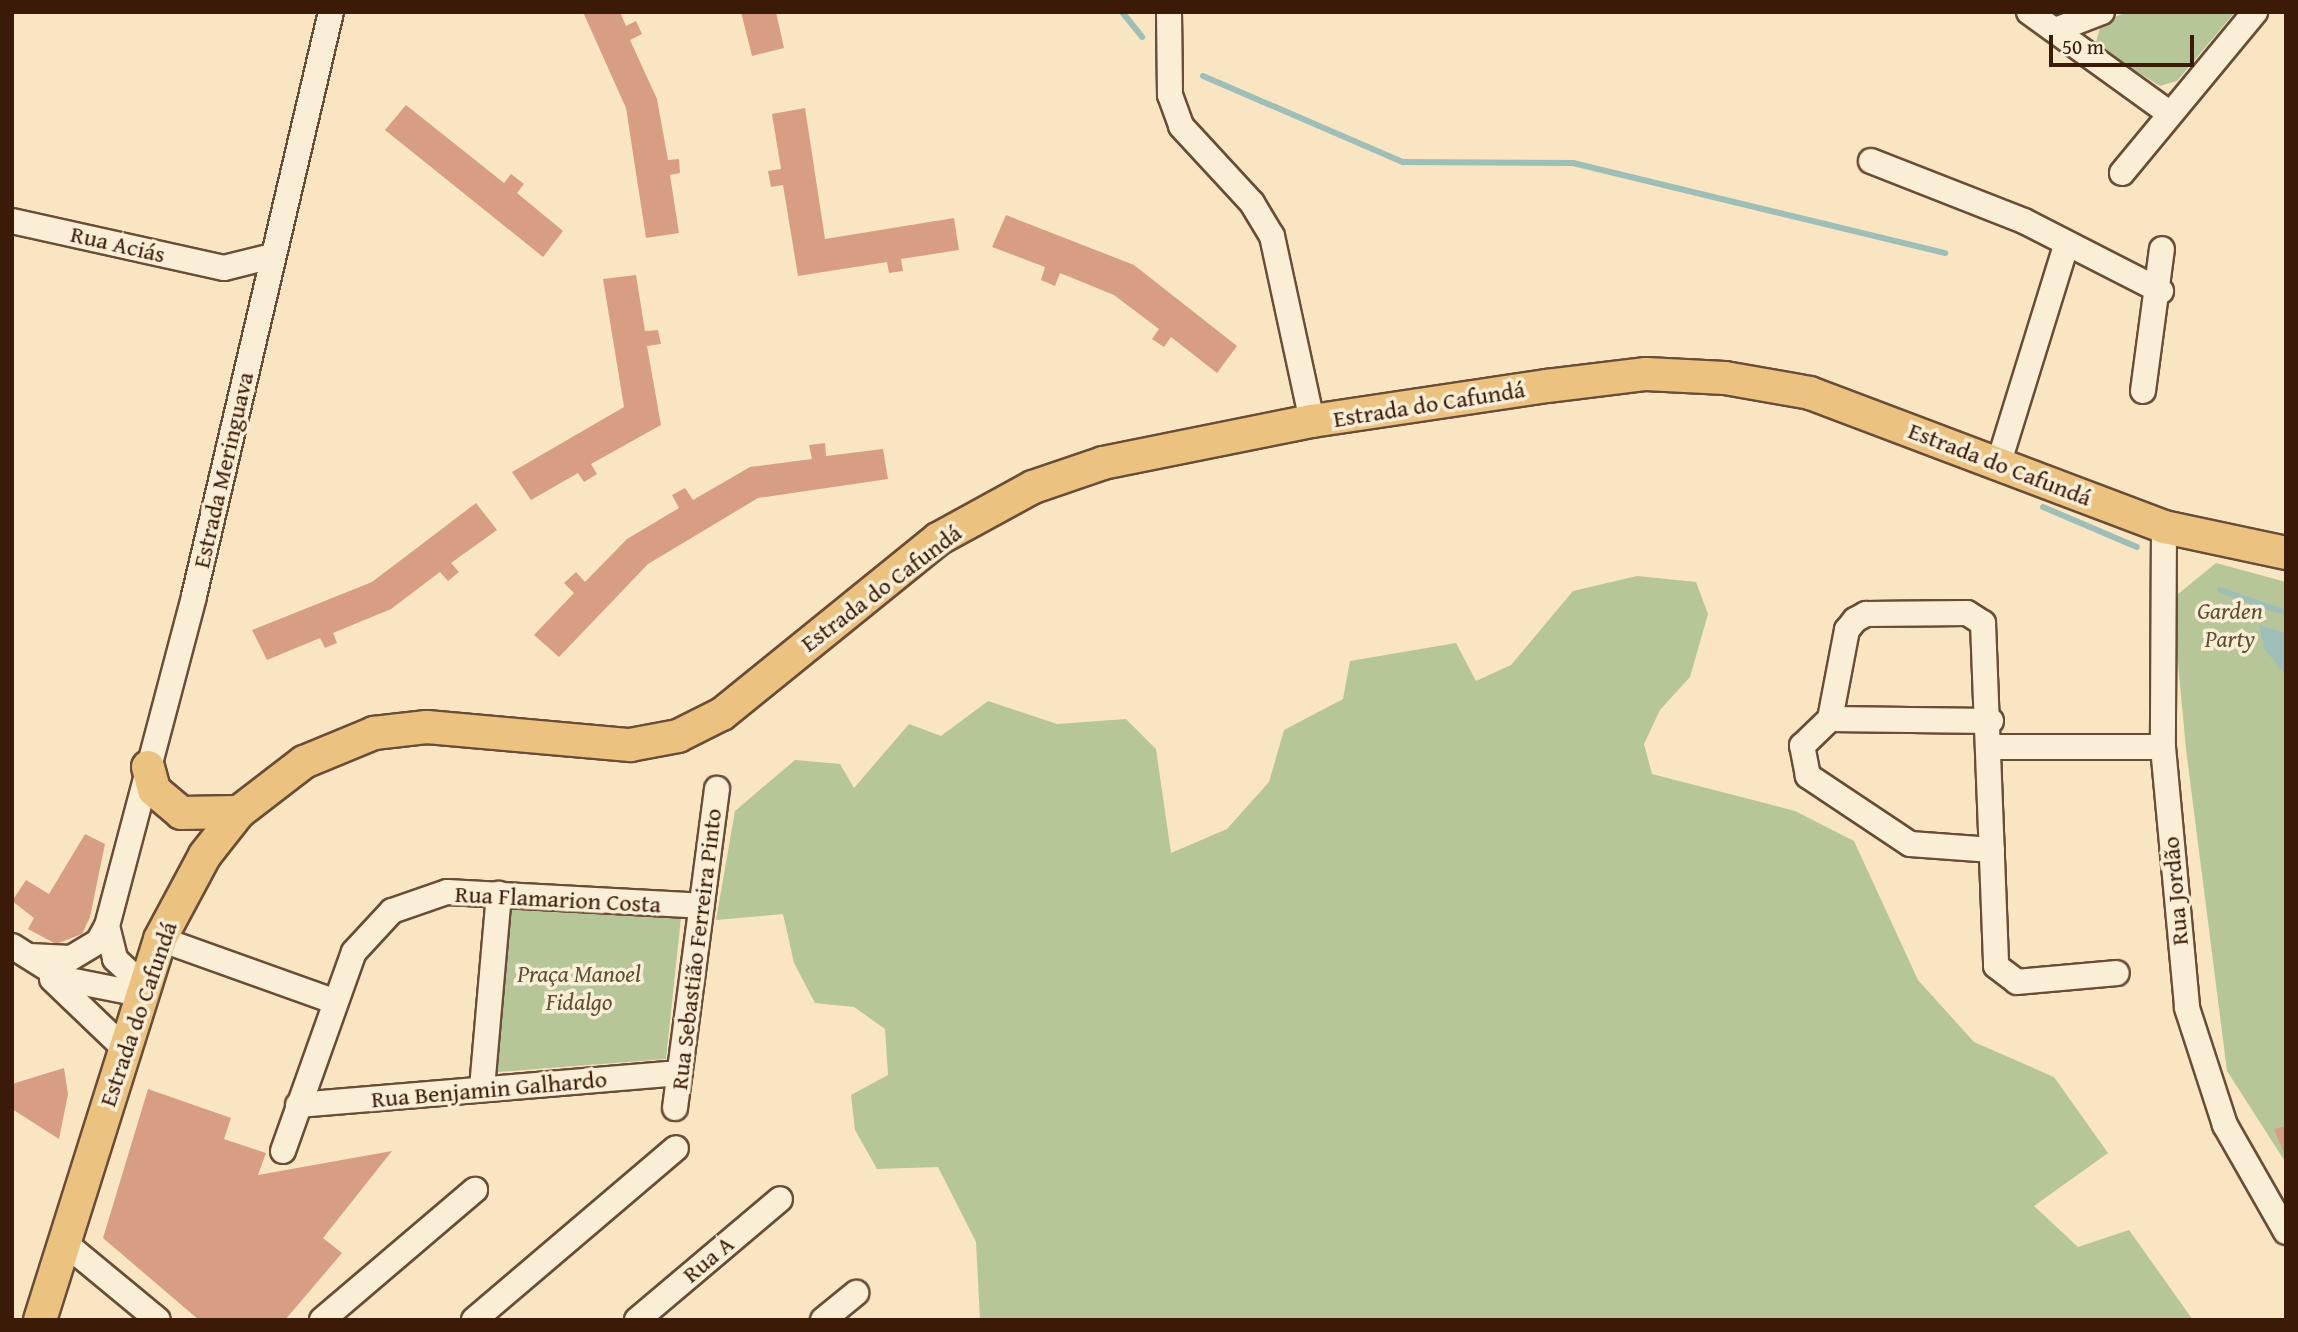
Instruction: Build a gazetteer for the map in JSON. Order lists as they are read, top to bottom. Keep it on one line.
{"streets":{"main road":["Estrada do Cafundá"],"street":["Rua Aciás","Estrada Meringuava","Rua Jordão","Rua Flamarion Costa","Rua Sebastião Ferreira Pinto","Rua Benjamin Galhardo","Rua A"]},"crossings":[["Rua Aciás","Estrada Meringuava"],["Estrada do Cafundá","Rua Jordão"],["Rua Flamarion Costa","Rua Sebastião Ferreira Pinto"],["Rua Flamarion Costa","Rua Benjamin Galhardo"],["Rua Sebastião Ferreira Pinto","Rua Benjamin Galhardo"]],"parks":["Garden Party","Praça Manoel Fidalgo"],"scale_bar":"50 m"}
